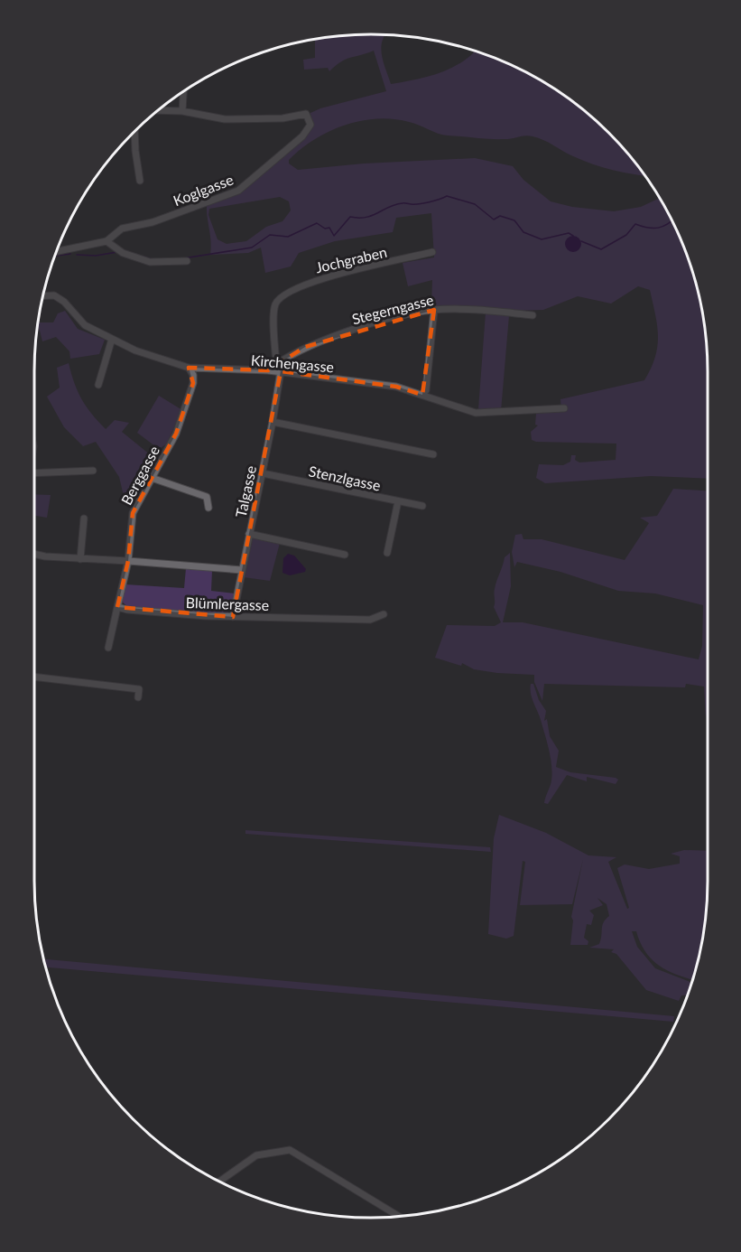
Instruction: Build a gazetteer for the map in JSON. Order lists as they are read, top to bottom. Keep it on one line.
{"streets":{"street":["Koglgasse","Jochgraben","Stegerngasse","Kirchengasse","Berggasse","Stenzlgasse","Talgasse","Blümlergasse"]},"crossings":[["Jochgraben","Stegerngasse"],["Stegerngasse","Kirchengasse"],["Kirchengasse","Berggasse"],["Kirchengasse","Talgasse"],["Stenzlgasse","Talgasse"],["Talgasse","Blümlergasse"]]}
